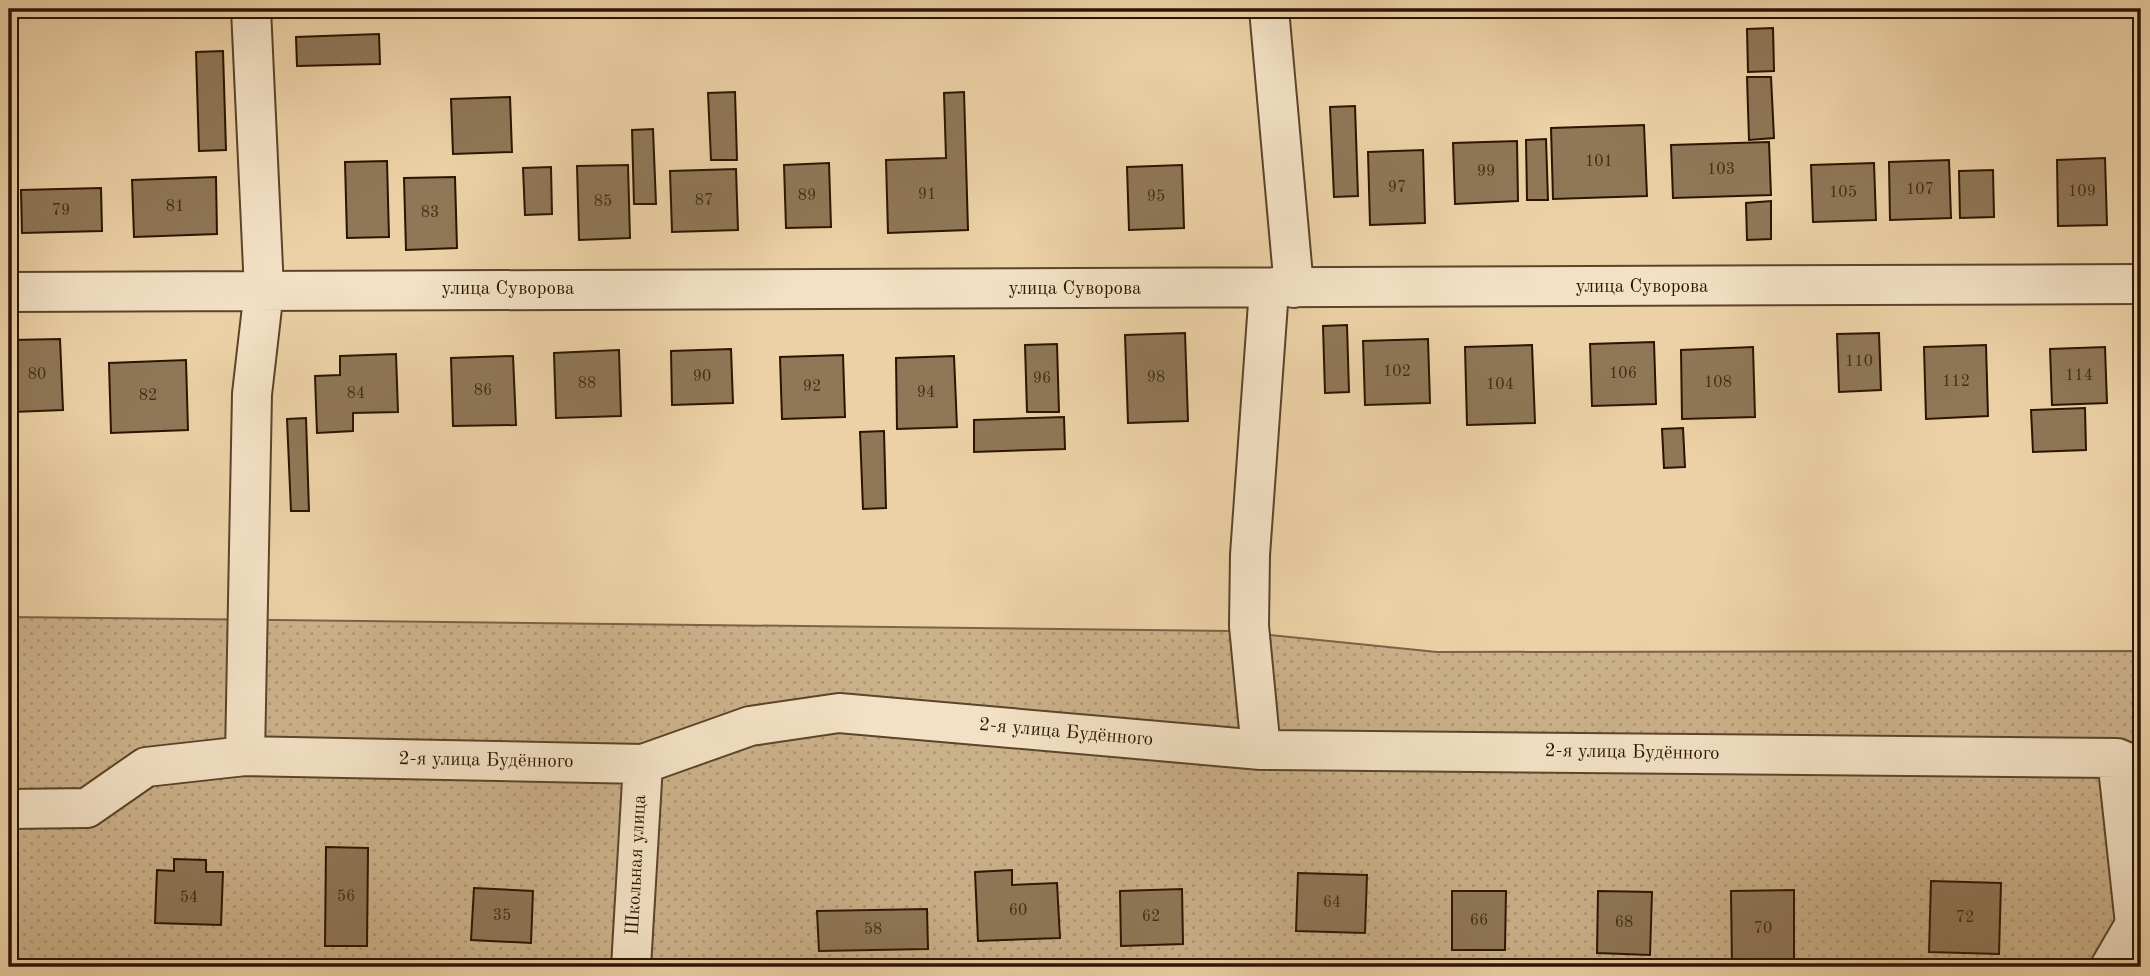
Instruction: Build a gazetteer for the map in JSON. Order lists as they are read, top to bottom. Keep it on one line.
{"streets":{"street":["улица Суворова","2-я улица Будённого","Школьная улица"]},"crossings":[["2-я улица Будённого","Школьная улица"]],"house_numbers":["101","103","99","97","107","109","105","91","89","95","87","85","81","79","83","110","102","106","80","114","90","98","96","112","108","88","104","92","86","94","84","82","56","54","64","60","35","62","72","66","68","70","58"]}
